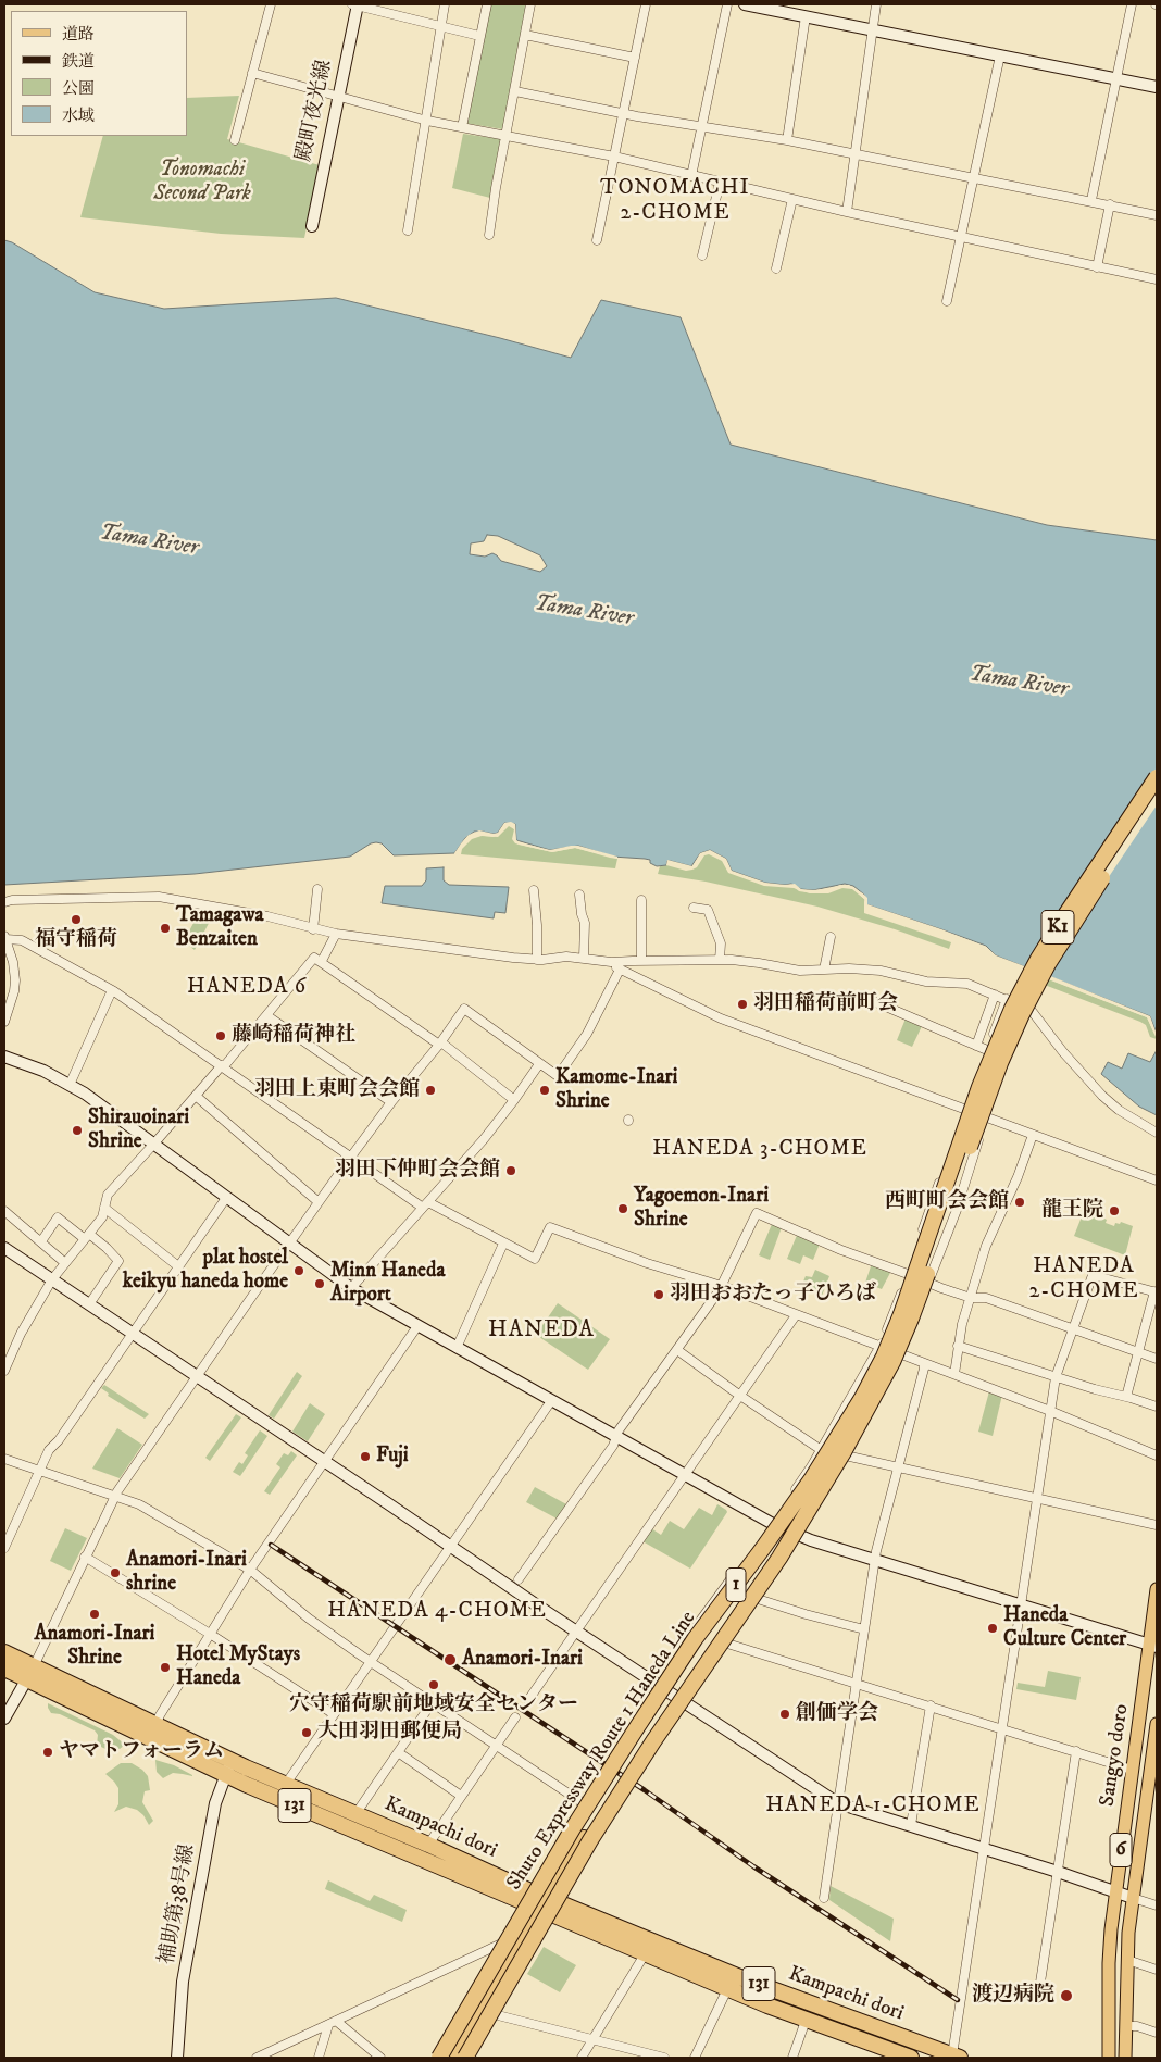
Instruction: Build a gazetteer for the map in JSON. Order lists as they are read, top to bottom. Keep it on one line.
{"streets":{"highway":["K1","1","Shuto Expressway Route 1 Haneda Line","131","Kampachi dori"],"main road":["Sangyo doro","6"],"street":["殿町夜光線","補助第38号線"]},"crossings":[["K1","Shuto Expressway Route 1 Haneda Line"],["Kampachi dori","補助第38号線"]],"districts":["TONOMACHI 2-CHOME","HANEDA 6","HANEDA 3-CHOME","HANEDA 2-CHOME","HANEDA","HANEDA 4-CHOME","HANEDA 1-CHOME"],"water":["Tama River"],"parks":["Tonomachi Second Park"],"places":["福守稲荷","Tamagawa Benzaiten","羽田稲荷前町会","藤崎稲荷神社","羽田上東町会会館","Kamome-Inari Shrine","Shirauoinari Shrine","羽田下仲町会会館","西町町会会館","Yagoemon-Inari Shrine","龍王院","plat hostel keikyu haneda home","Minn Haneda Airport","羽田おおたっ子ひろば","Fuji","Anamori-Inari shrine","Anamori-Inari Shrine","Haneda Culture Center","Anamori-Inari","Hotel MyStays Haneda","穴守稲荷駅前地域安全センター","創価学会","大田羽田郵便局","ヤマトフォーラム","渡辺病院"],"legend":["道路","鉄道","公園","水域"]}
